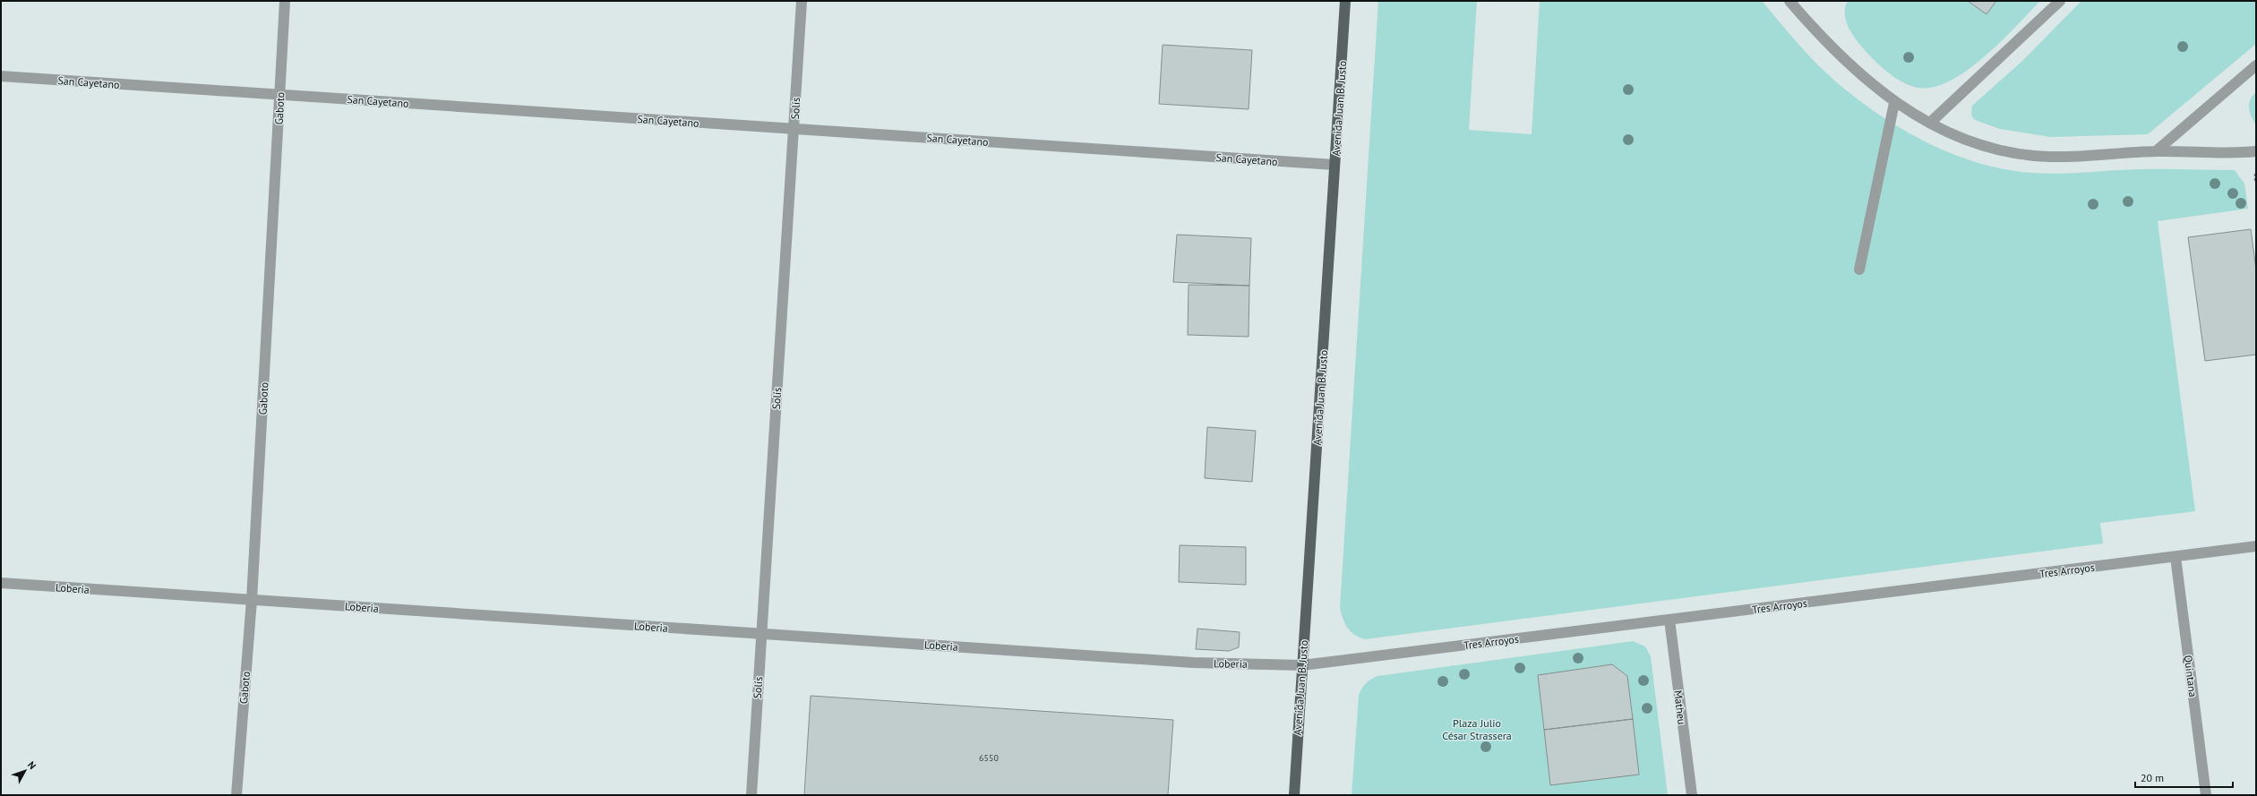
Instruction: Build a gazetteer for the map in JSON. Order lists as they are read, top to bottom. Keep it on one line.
{"streets":{"main road":["Avenida Juan B. Justo"],"street":["San Cayetano","Gaboto","Solís","Tres Arroyos","Loberia","Quintana","Matheu"]},"crossings":[["San Cayetano","Gaboto"],["San Cayetano","Solís"],["San Cayetano","Avenida Juan B. Justo"],["Gaboto","Loberia"],["Solís","Loberia"],["Avenida Juan B. Justo","Tres Arroyos"],["Avenida Juan B. Justo","Loberia"],["Tres Arroyos","Loberia"],["Tres Arroyos","Quintana"],["Tres Arroyos","Matheu"]],"parks":["Plaza Julio César Strassera"],"house_numbers":["6550"],"scale_bar":"20 m","north":"top right"}
